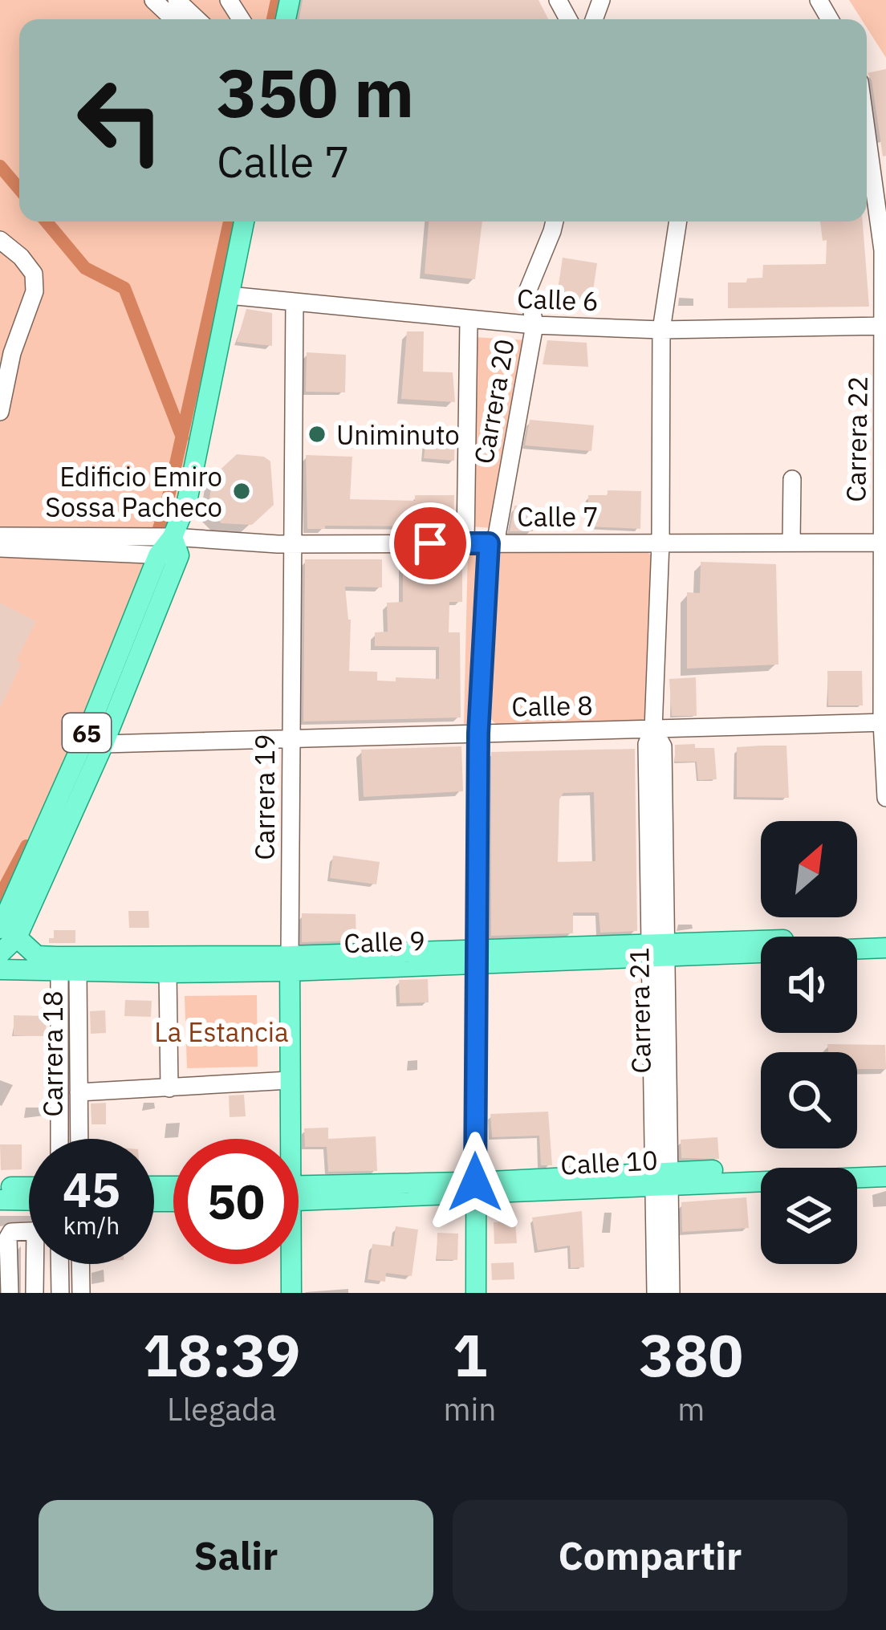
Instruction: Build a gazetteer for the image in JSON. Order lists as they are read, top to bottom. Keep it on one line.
{"streets":{"main road":["Carrera 20","65","Carrera 19","Calle 9","Calle 10"],"street":["Calle 6","Carrera 22","Calle 7","Calle 8","Carrera 21","Carrera 18"]},"crossings":[["Calle 6","Carrera 20"],["Calle 6","Carrera 22"],["Calle 6","65"],["Calle 6","Carrera 19"],["Calle 6","Carrera 21"],["Carrera 20","Calle 7"],["Carrera 20","Calle 8"],["Carrera 20","Calle 9"],["Carrera 20","Calle 10"],["Carrera 22","Calle 7"],["Carrera 22","Calle 8"],["Calle 7","65"],["Calle 7","Carrera 19"],["Calle 7","Carrera 21"],["Calle 8","65"],["Calle 8","Carrera 19"],["Calle 8","Carrera 21"],["65","Calle 9"],["Carrera 19","Calle 9"],["Calle 9","Carrera 21"],["Calle 9","Carrera 18"],["Carrera 21","Calle 10"]],"parks":["La Estancia"],"places":["Uniminuto","Edificio Emiro Sossa Pacheco"],"north":"top right","page":{"turn":["350 m","Calle 7"],"speed":"45 km/h","limit":"50","eta":["18:39","Llegada","1","min","380","m"],"buttons":["Salir","Compartir"]}}
